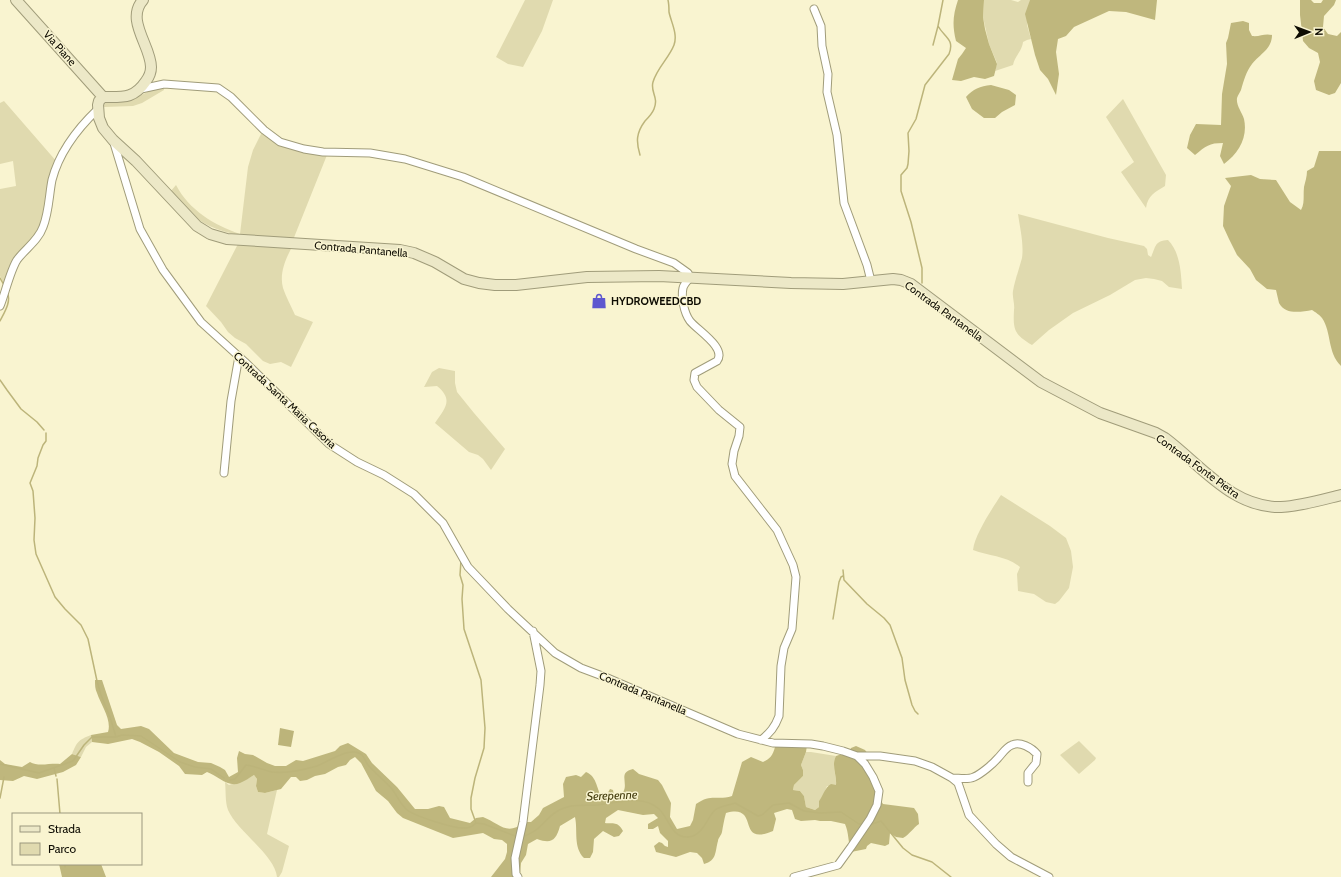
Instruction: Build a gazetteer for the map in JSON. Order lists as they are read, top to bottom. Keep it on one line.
{"streets":{"street":["Via Piane","Contrada Pantanella","Contrada Santa Maria Casoria","Contrada Fonte Pietra"]},"crossings":[["Contrada Pantanella","Contrada Santa Maria Casoria"],["Contrada Pantanella","Contrada Fonte Pietra"]],"water":["Serepenne"],"places":{"shop":["HYDROWEEDCBD"]},"legend":["Strada","Parco"],"north":"right"}
